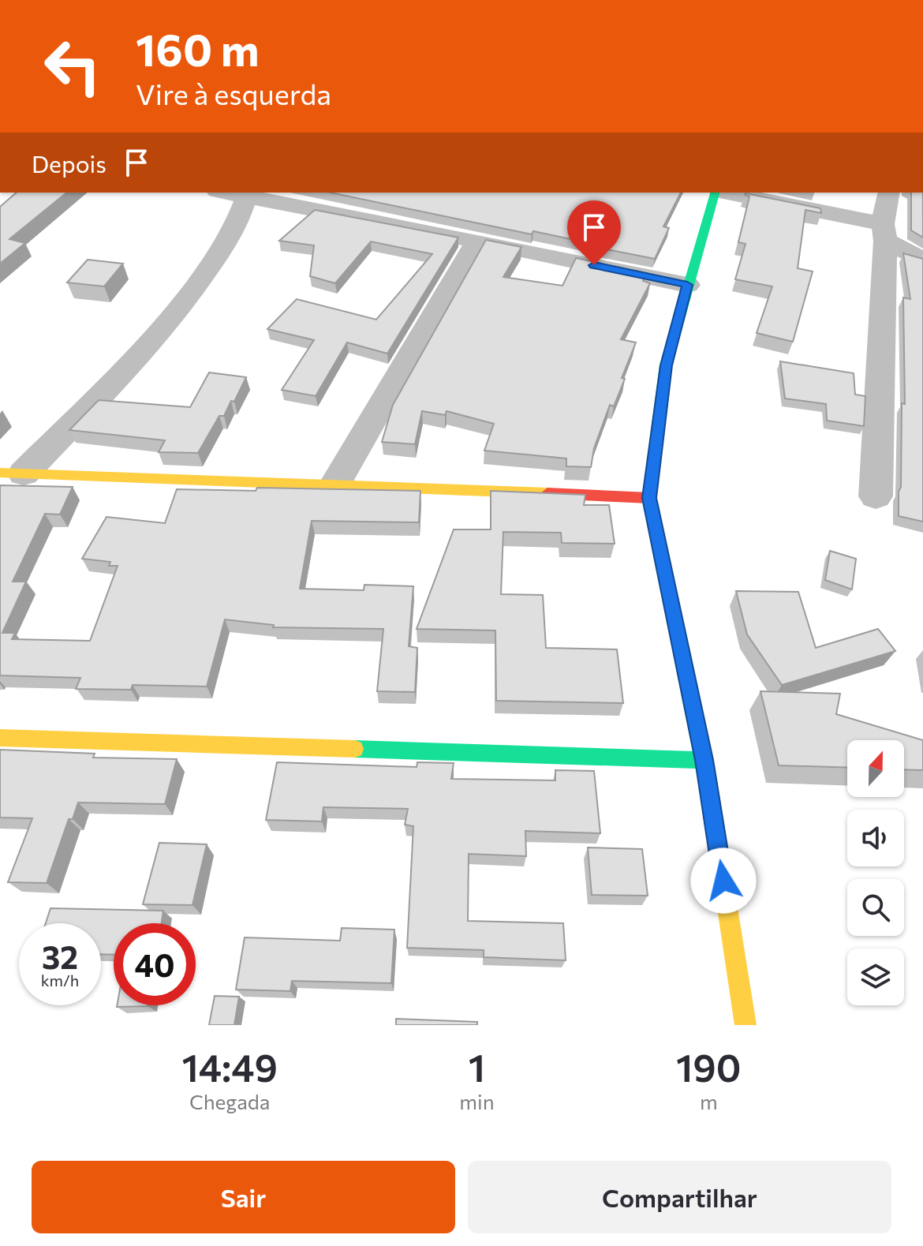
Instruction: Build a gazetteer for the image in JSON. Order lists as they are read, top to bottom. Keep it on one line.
{"north":"top","page":{"turn":["160 m","Vire à esquerda"],"then":"Depois","speed":"32 km/h","limit":"40","eta":["14:49","Chegada","1","min","190","m"],"buttons":["Sair","Compartilhar"]}}
